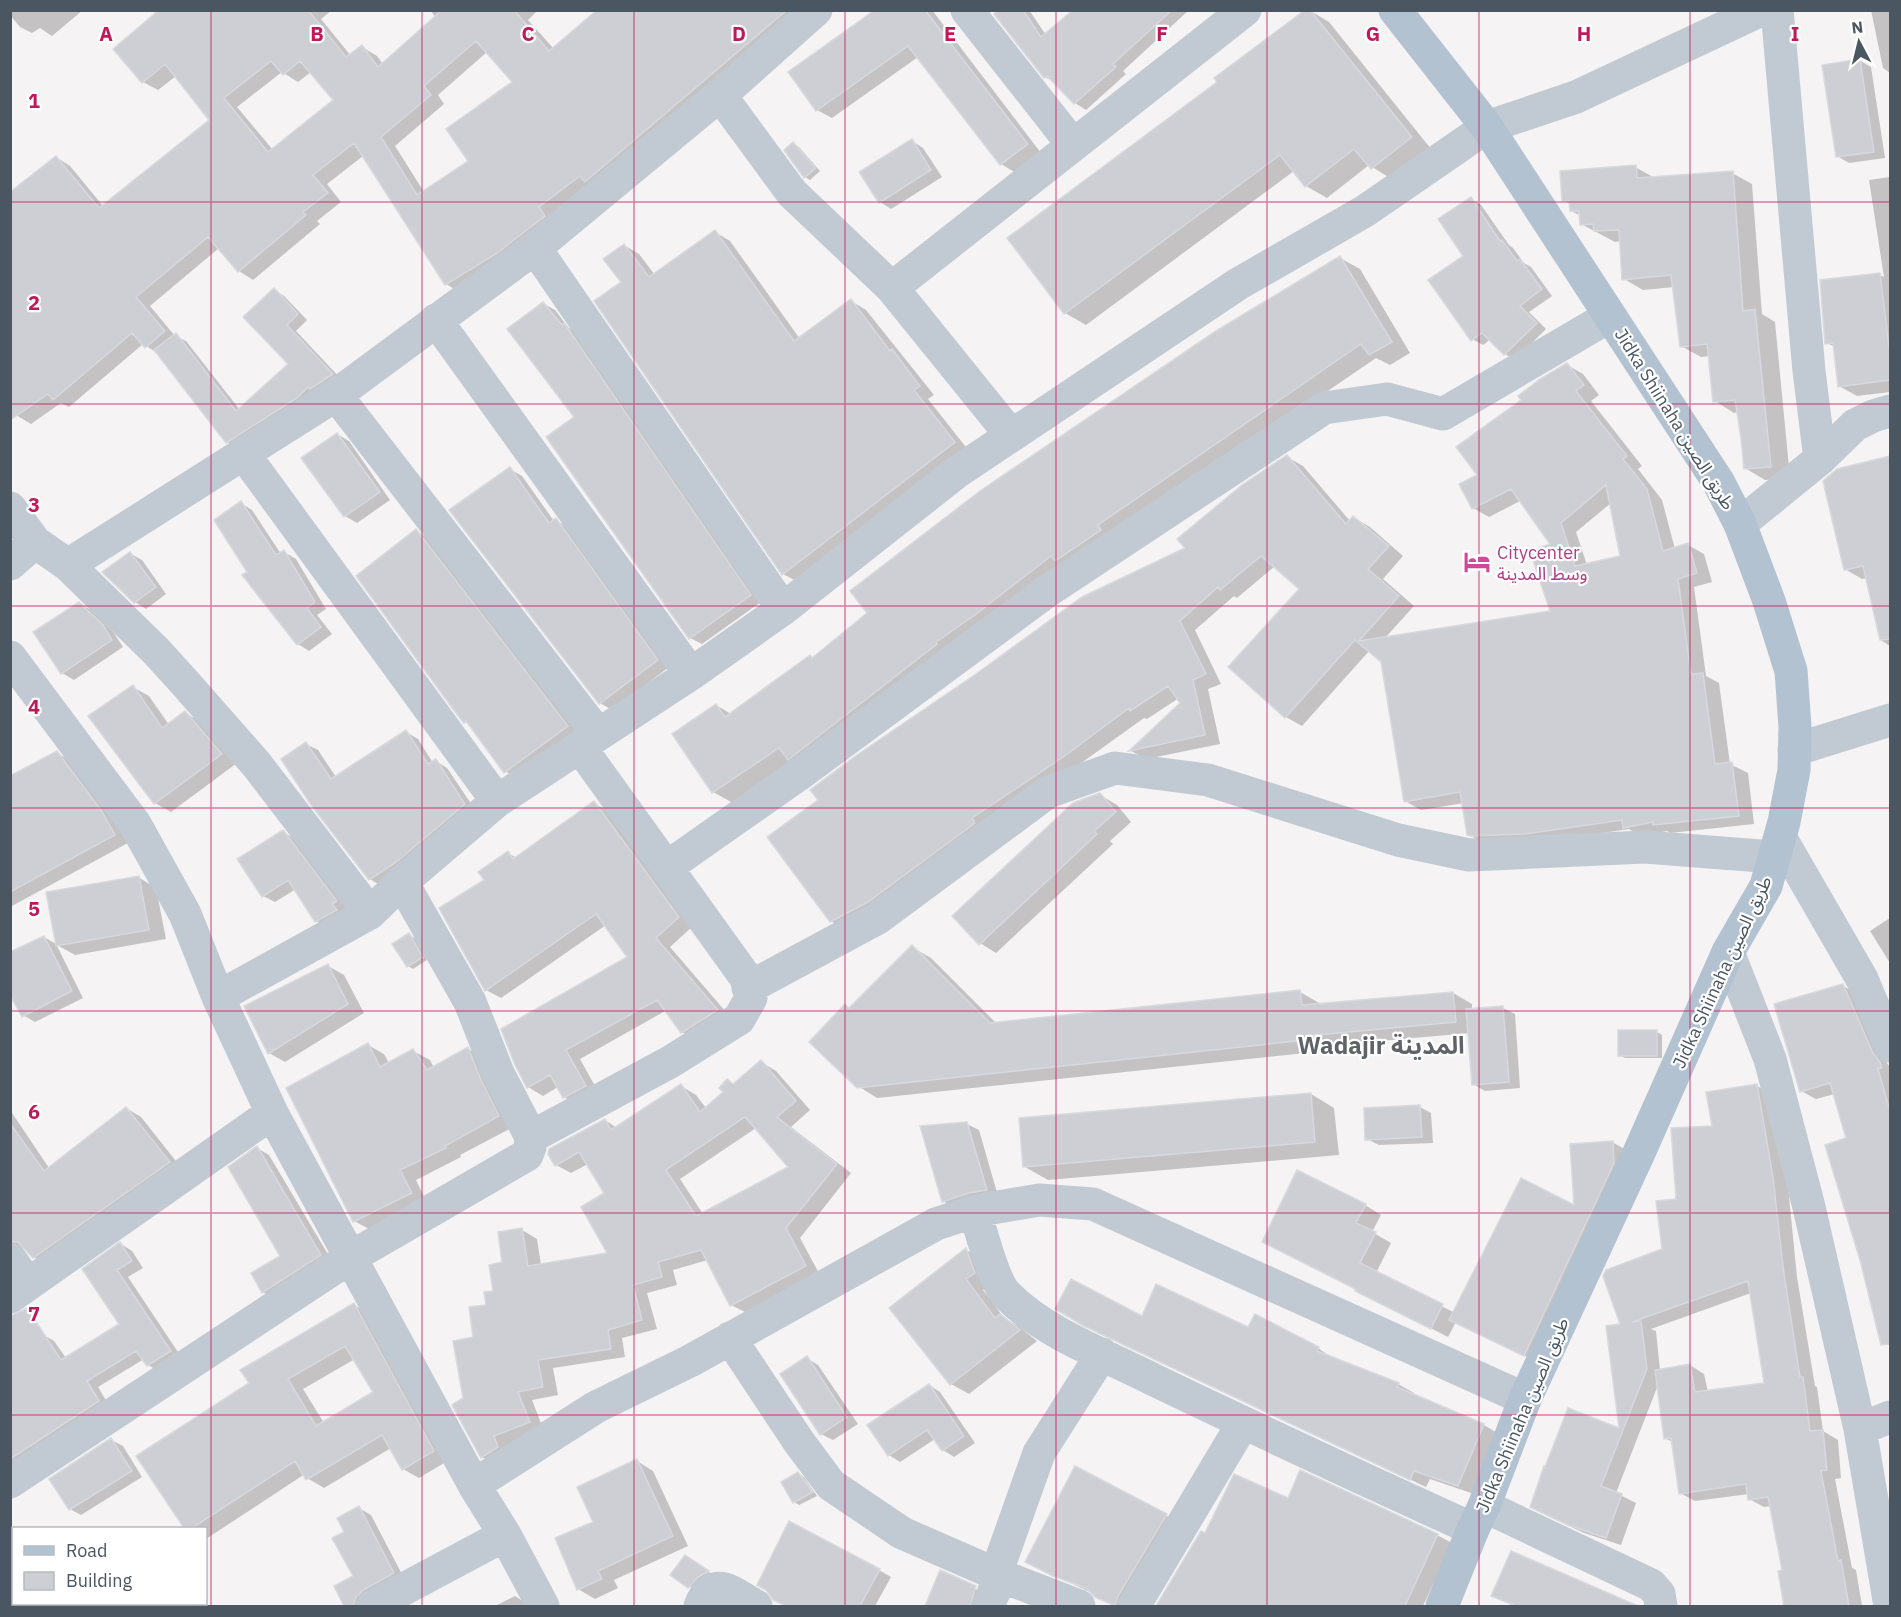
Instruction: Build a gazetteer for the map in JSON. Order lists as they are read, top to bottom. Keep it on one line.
{"streets":{"main road":["Jidka Shiinaha طريق الصين"]},"districts":["Wadajir المدينة"],"places":{"hotel":["Citycenter وسط المدينة"]},"legend":["Road","Building"],"north":"top","grid":{"columns":["A","B","C","D","E","F","G","H","I"],"rows":["1","2","3","4","5","6","7"]}}
